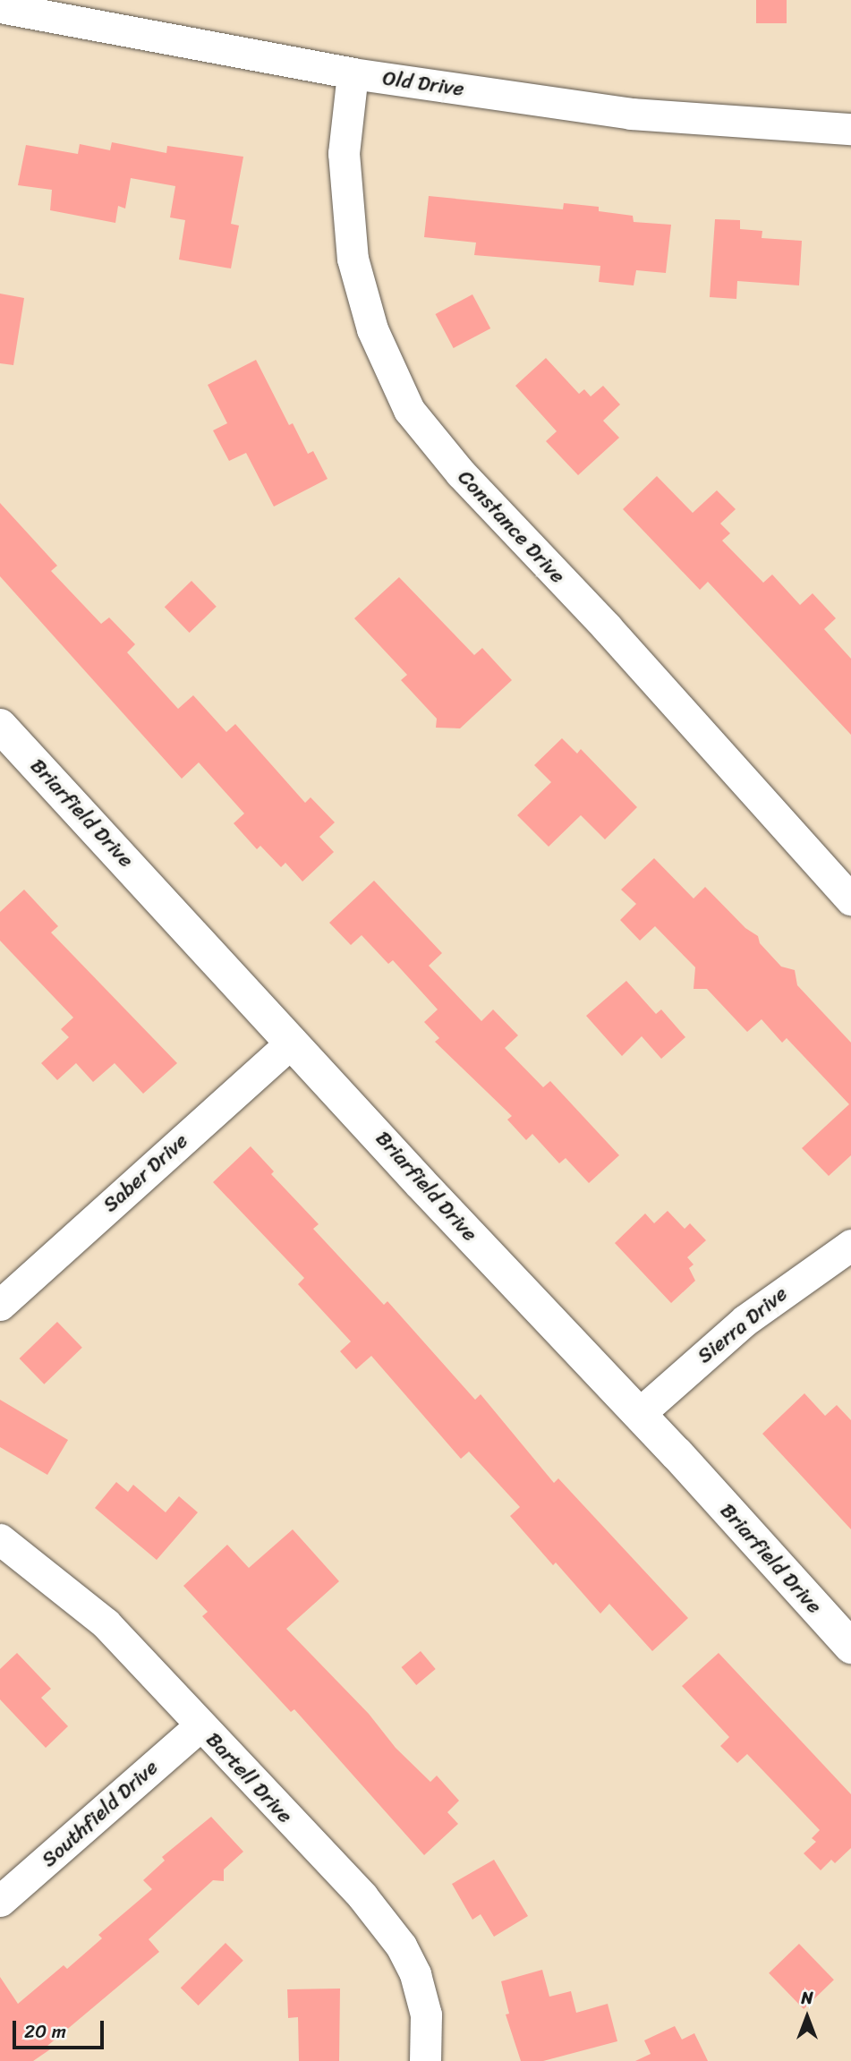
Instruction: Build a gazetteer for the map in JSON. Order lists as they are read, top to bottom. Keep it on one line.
{"streets":{"street":["Old Drive","Constance Drive","Briarfield Drive","Saber Drive","Sierra Drive","Bartell Drive","Southfield Drive"]},"crossings":[["Old Drive","Constance Drive"],["Briarfield Drive","Saber Drive"],["Briarfield Drive","Sierra Drive"],["Bartell Drive","Southfield Drive"]],"scale_bar":"20 m","north":"top"}
